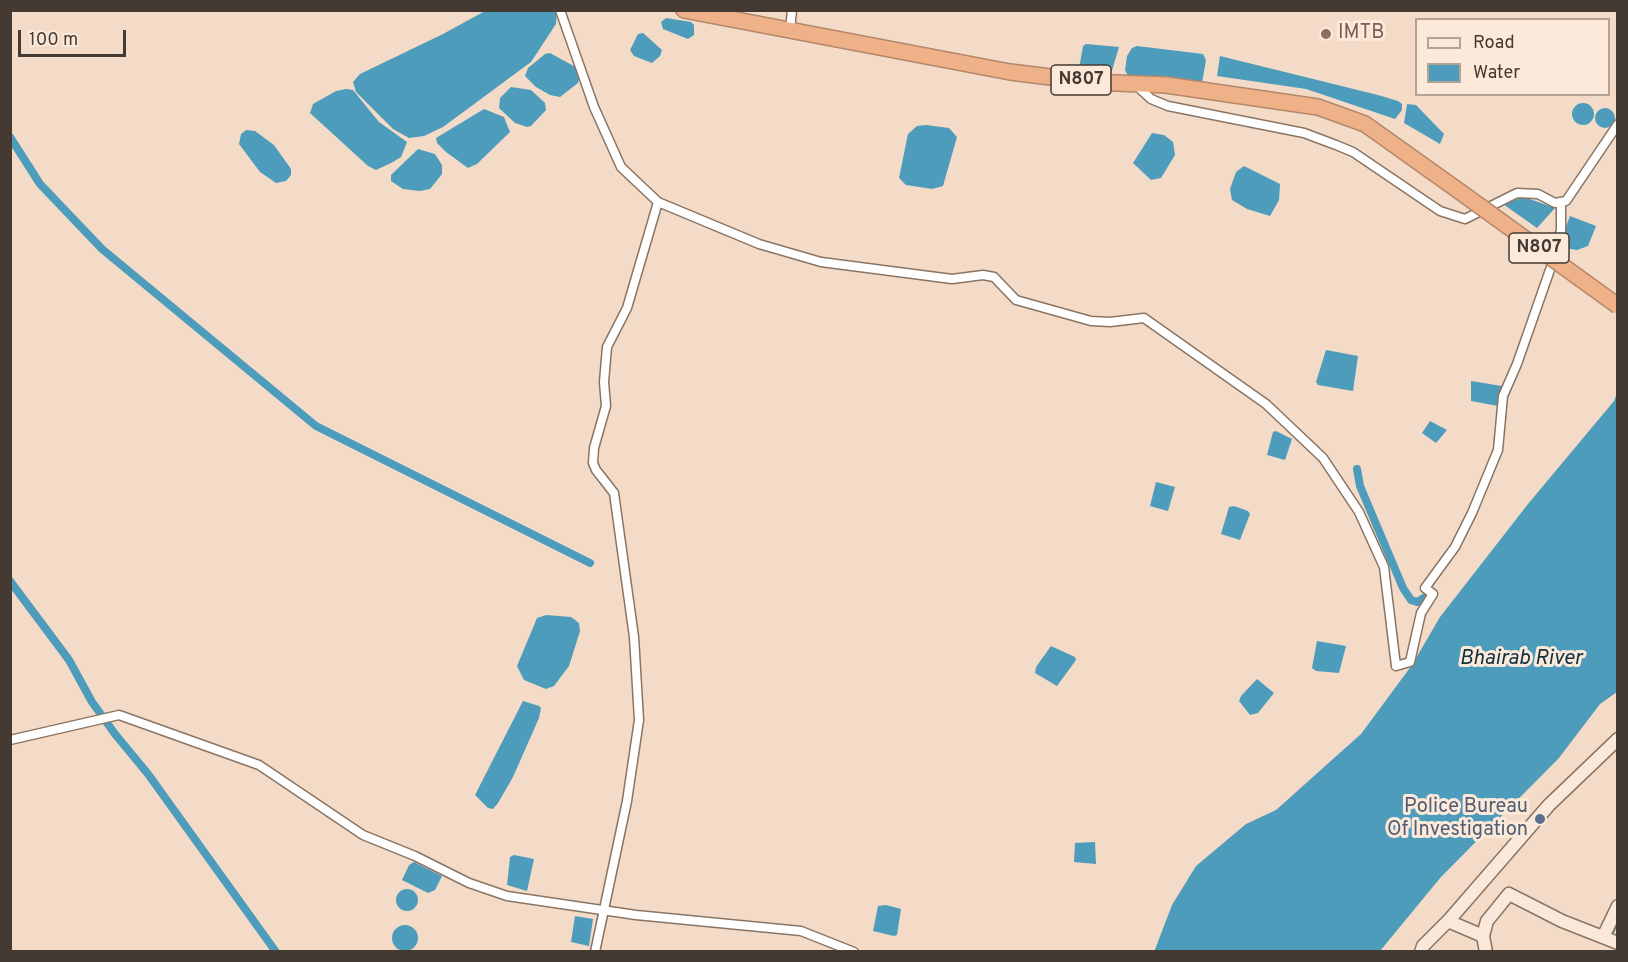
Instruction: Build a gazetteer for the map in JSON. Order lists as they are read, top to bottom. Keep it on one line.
{"streets":{"highway":["N807"]},"water":["Bhairab River"],"places":["IMTB","Police Bureau Of Investigation"],"legend":["Road","Water"],"scale_bar":"100 m"}
